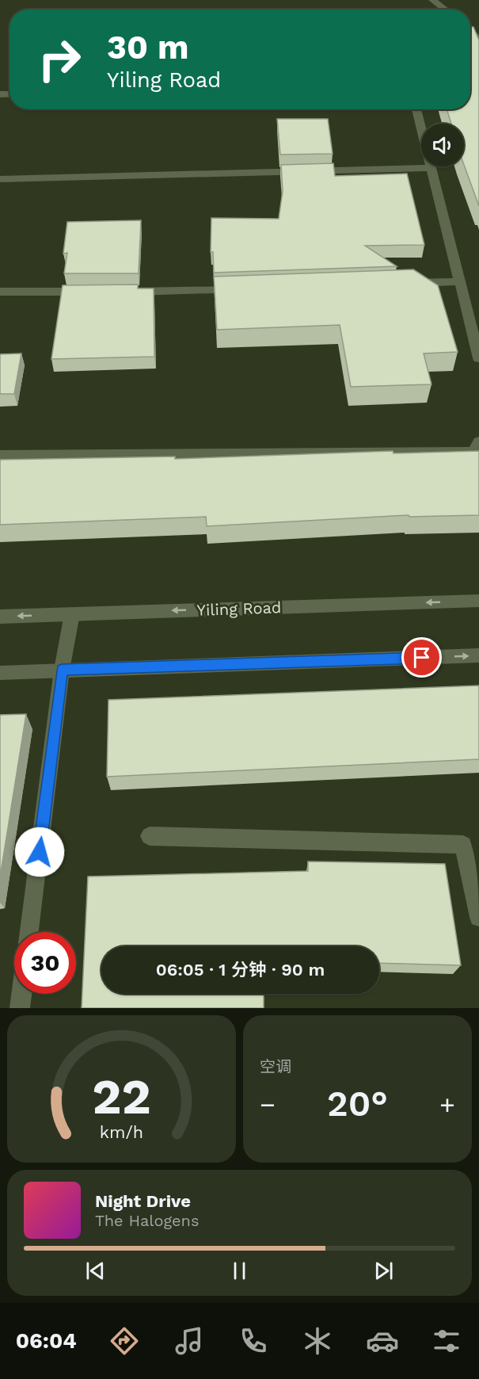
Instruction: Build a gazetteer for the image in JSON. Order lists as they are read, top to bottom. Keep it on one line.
{"streets":{"street":["Yiling Road"]},"page":{"turn":["30 m","Yiling Road"],"limit":"30","trip":"06:05 · 1 分钟 · 90 m","tile":"空调","heat":["−","20°","+"],"song":["Night Drive","The Halogens"],"tabs":"06:04","gauge":["22","km/h"]}}
